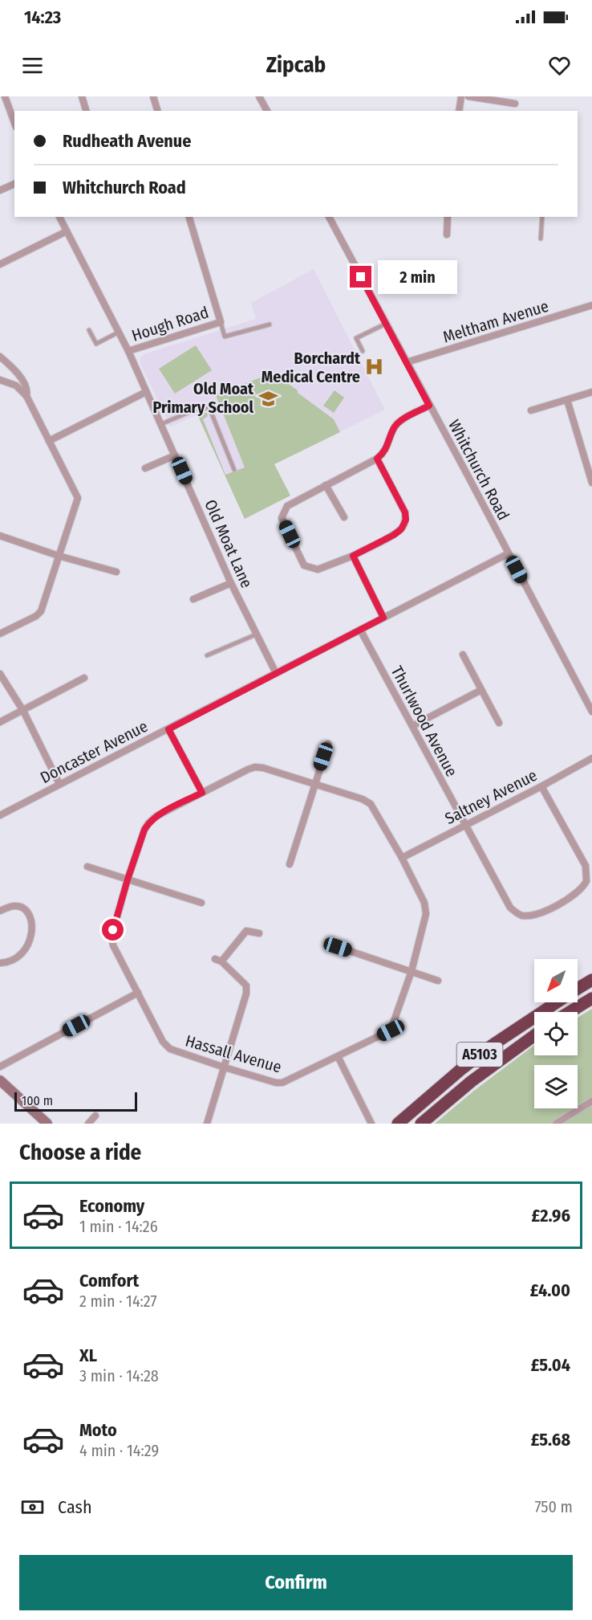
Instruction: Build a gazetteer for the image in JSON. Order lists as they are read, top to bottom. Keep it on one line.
{"streets":{"highway":["A5103"],"street":["Meltham Avenue","Hough Road","Whitchurch Road","Old Moat Lane","Thurlwood Avenue","Doncaster Avenue","Saltney Avenue","Hassall Avenue"]},"crossings":[["Meltham Avenue","Whitchurch Road"],["Hough Road","Old Moat Lane"],["Whitchurch Road","Doncaster Avenue"],["Old Moat Lane","Doncaster Avenue"],["Thurlwood Avenue","Doncaster Avenue"],["Thurlwood Avenue","Saltney Avenue"],["Saltney Avenue","Hassall Avenue"]],"places":{"hospital":["Borchardt Medical Centre"],"school or university":["Old Moat Primary School"]},"scale_bar":"100 m","north":"bottom left","page":{"status":"14:23","header":"Zipcab","banner":["Rudheath Avenue","Whitchurch Road"],"bubble":"2 min","scale":"100 m","heading":"Choose a ride","list":[{"name":"Economy","note":"1 min · 14:26","value":"£2.96"},{"name":"Comfort","note":"2 min · 14:27","value":"£4.00"},{"name":"XL","note":"3 min · 14:28","value":"£5.04"},{"name":"Moto","note":"4 min · 14:29","value":"£5.68"}],"pay":["Cash","750 m"],"buttons":"Confirm"}}
